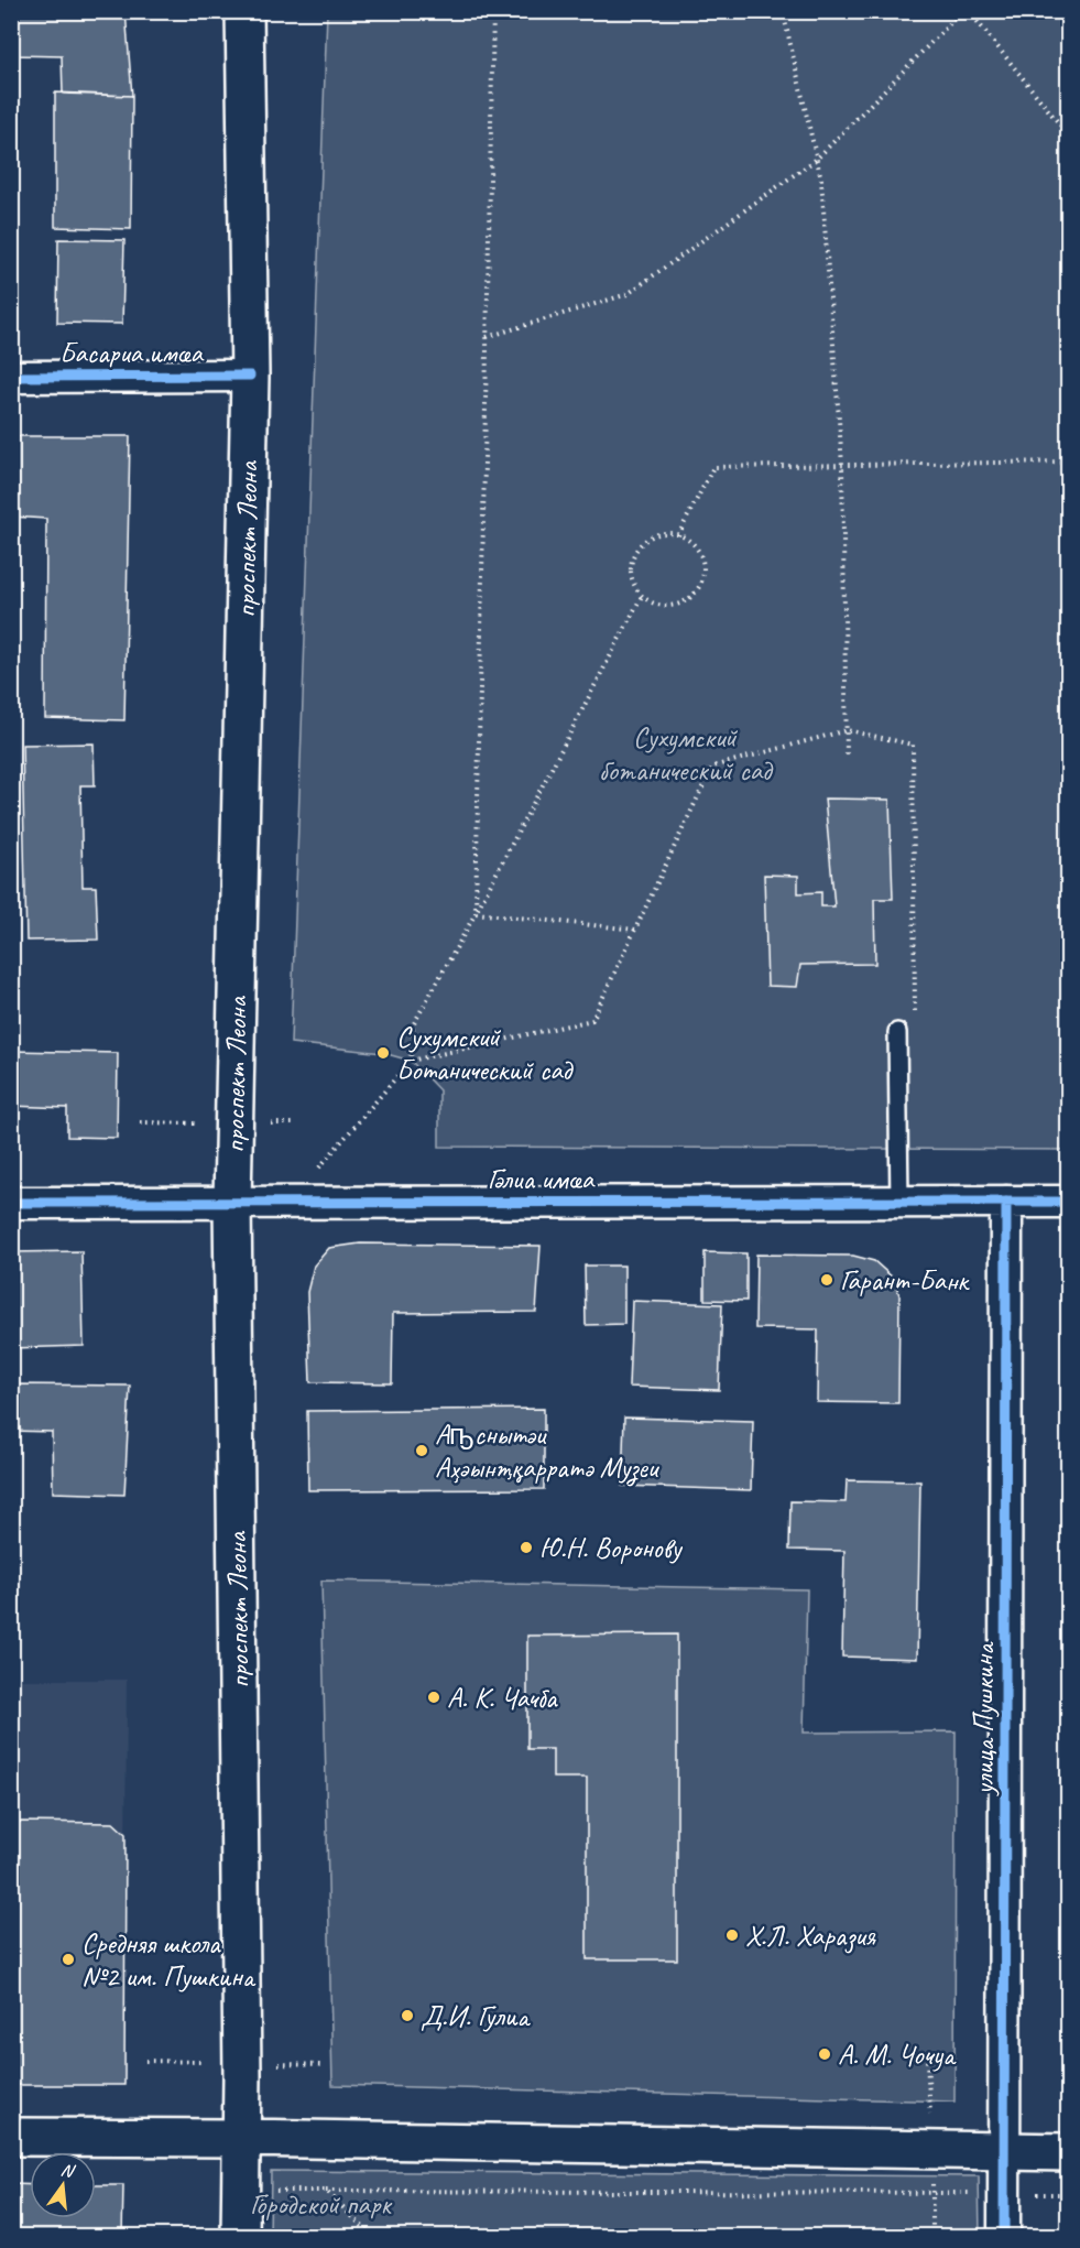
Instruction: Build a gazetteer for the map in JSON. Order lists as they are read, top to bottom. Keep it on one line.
{"streets":{"main road":["проспект Леона"],"street":["Басариа имҩа","Гәлиа имҩа","улица Пушкина"]},"crossings":[["Басариа имҩа","проспект Леона"],["проспект Леона","Гәлиа имҩа"],["Гәлиа имҩа","улица Пушкина"]],"parks":["Сухумский ботанический сад","Городской парк"],"places":["Сухумский Ботанический сад","Гарант-Банк","Аҧснытәи Аҳәынҭқарратә Музеи","Ю.Н. Воронову","А. К. Чачба","Х.Л. Харазия","Средняя школа №2 им. Пушкина","Д.И. Гулиа","А. М. Чочуа"],"north":"top"}
